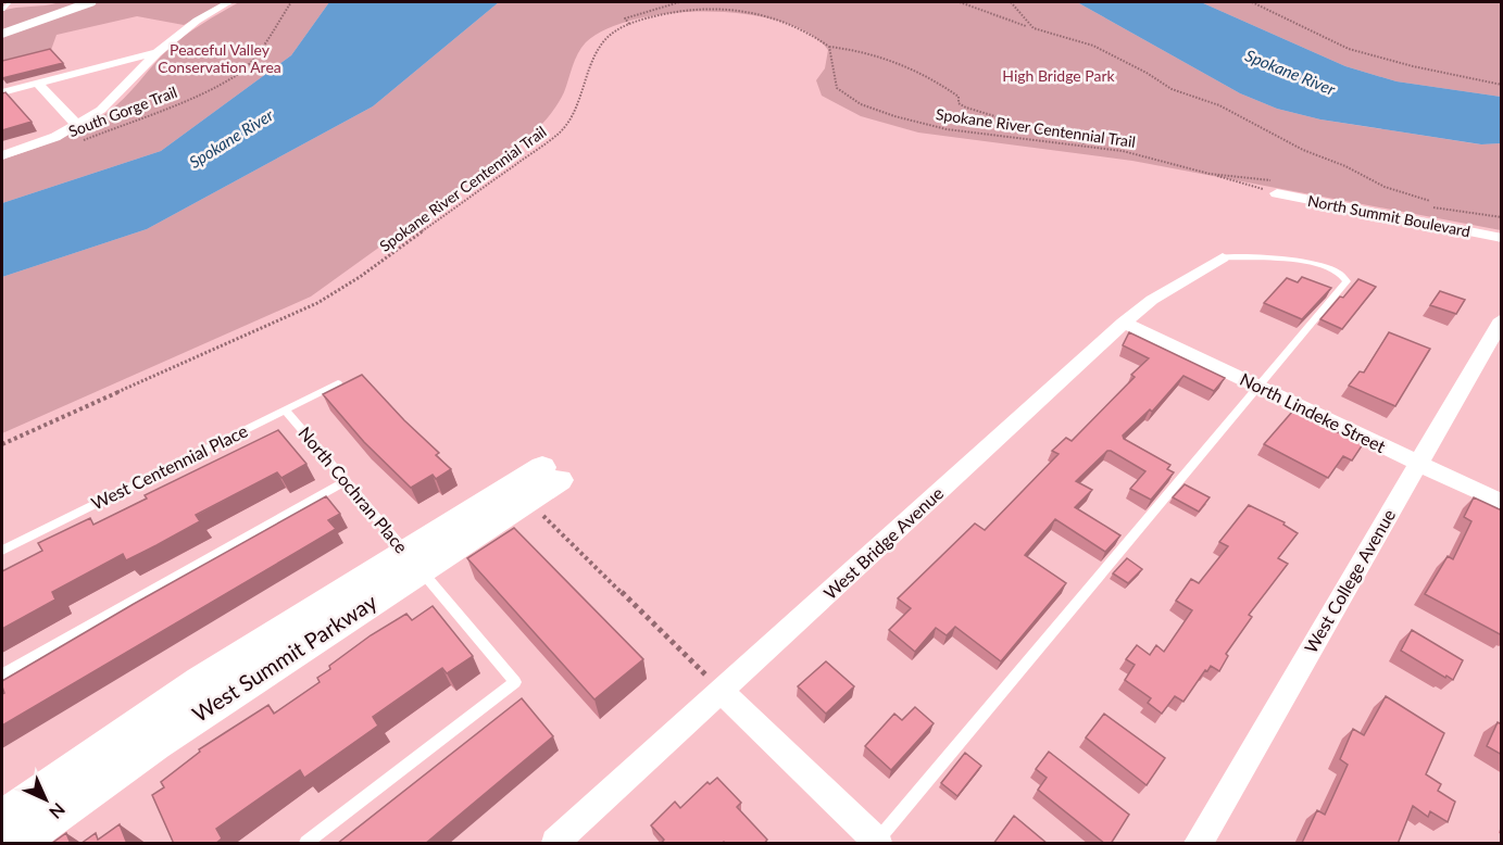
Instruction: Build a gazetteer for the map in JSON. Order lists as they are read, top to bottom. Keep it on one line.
{"streets":{"street":["North Summit Boulevard","North Lindeke Street","West Bridge Avenue","West College Avenue","West Summit Parkway"],"lane":["West Centennial Place","North Cochran Place"],"path":["South Gorge Trail","Spokane River Centennial Trail"]},"crossings":[["Spokane River Centennial Trail","North Summit Boulevard"],["North Lindeke Street","West Bridge Avenue"],["North Lindeke Street","West College Avenue"],["West Centennial Place","North Cochran Place"],["North Cochran Place","West Summit Parkway"]],"water":["Spokane River"],"parks":["Peaceful Valley Conservation Area","High Bridge Park"],"north":"bottom right"}
